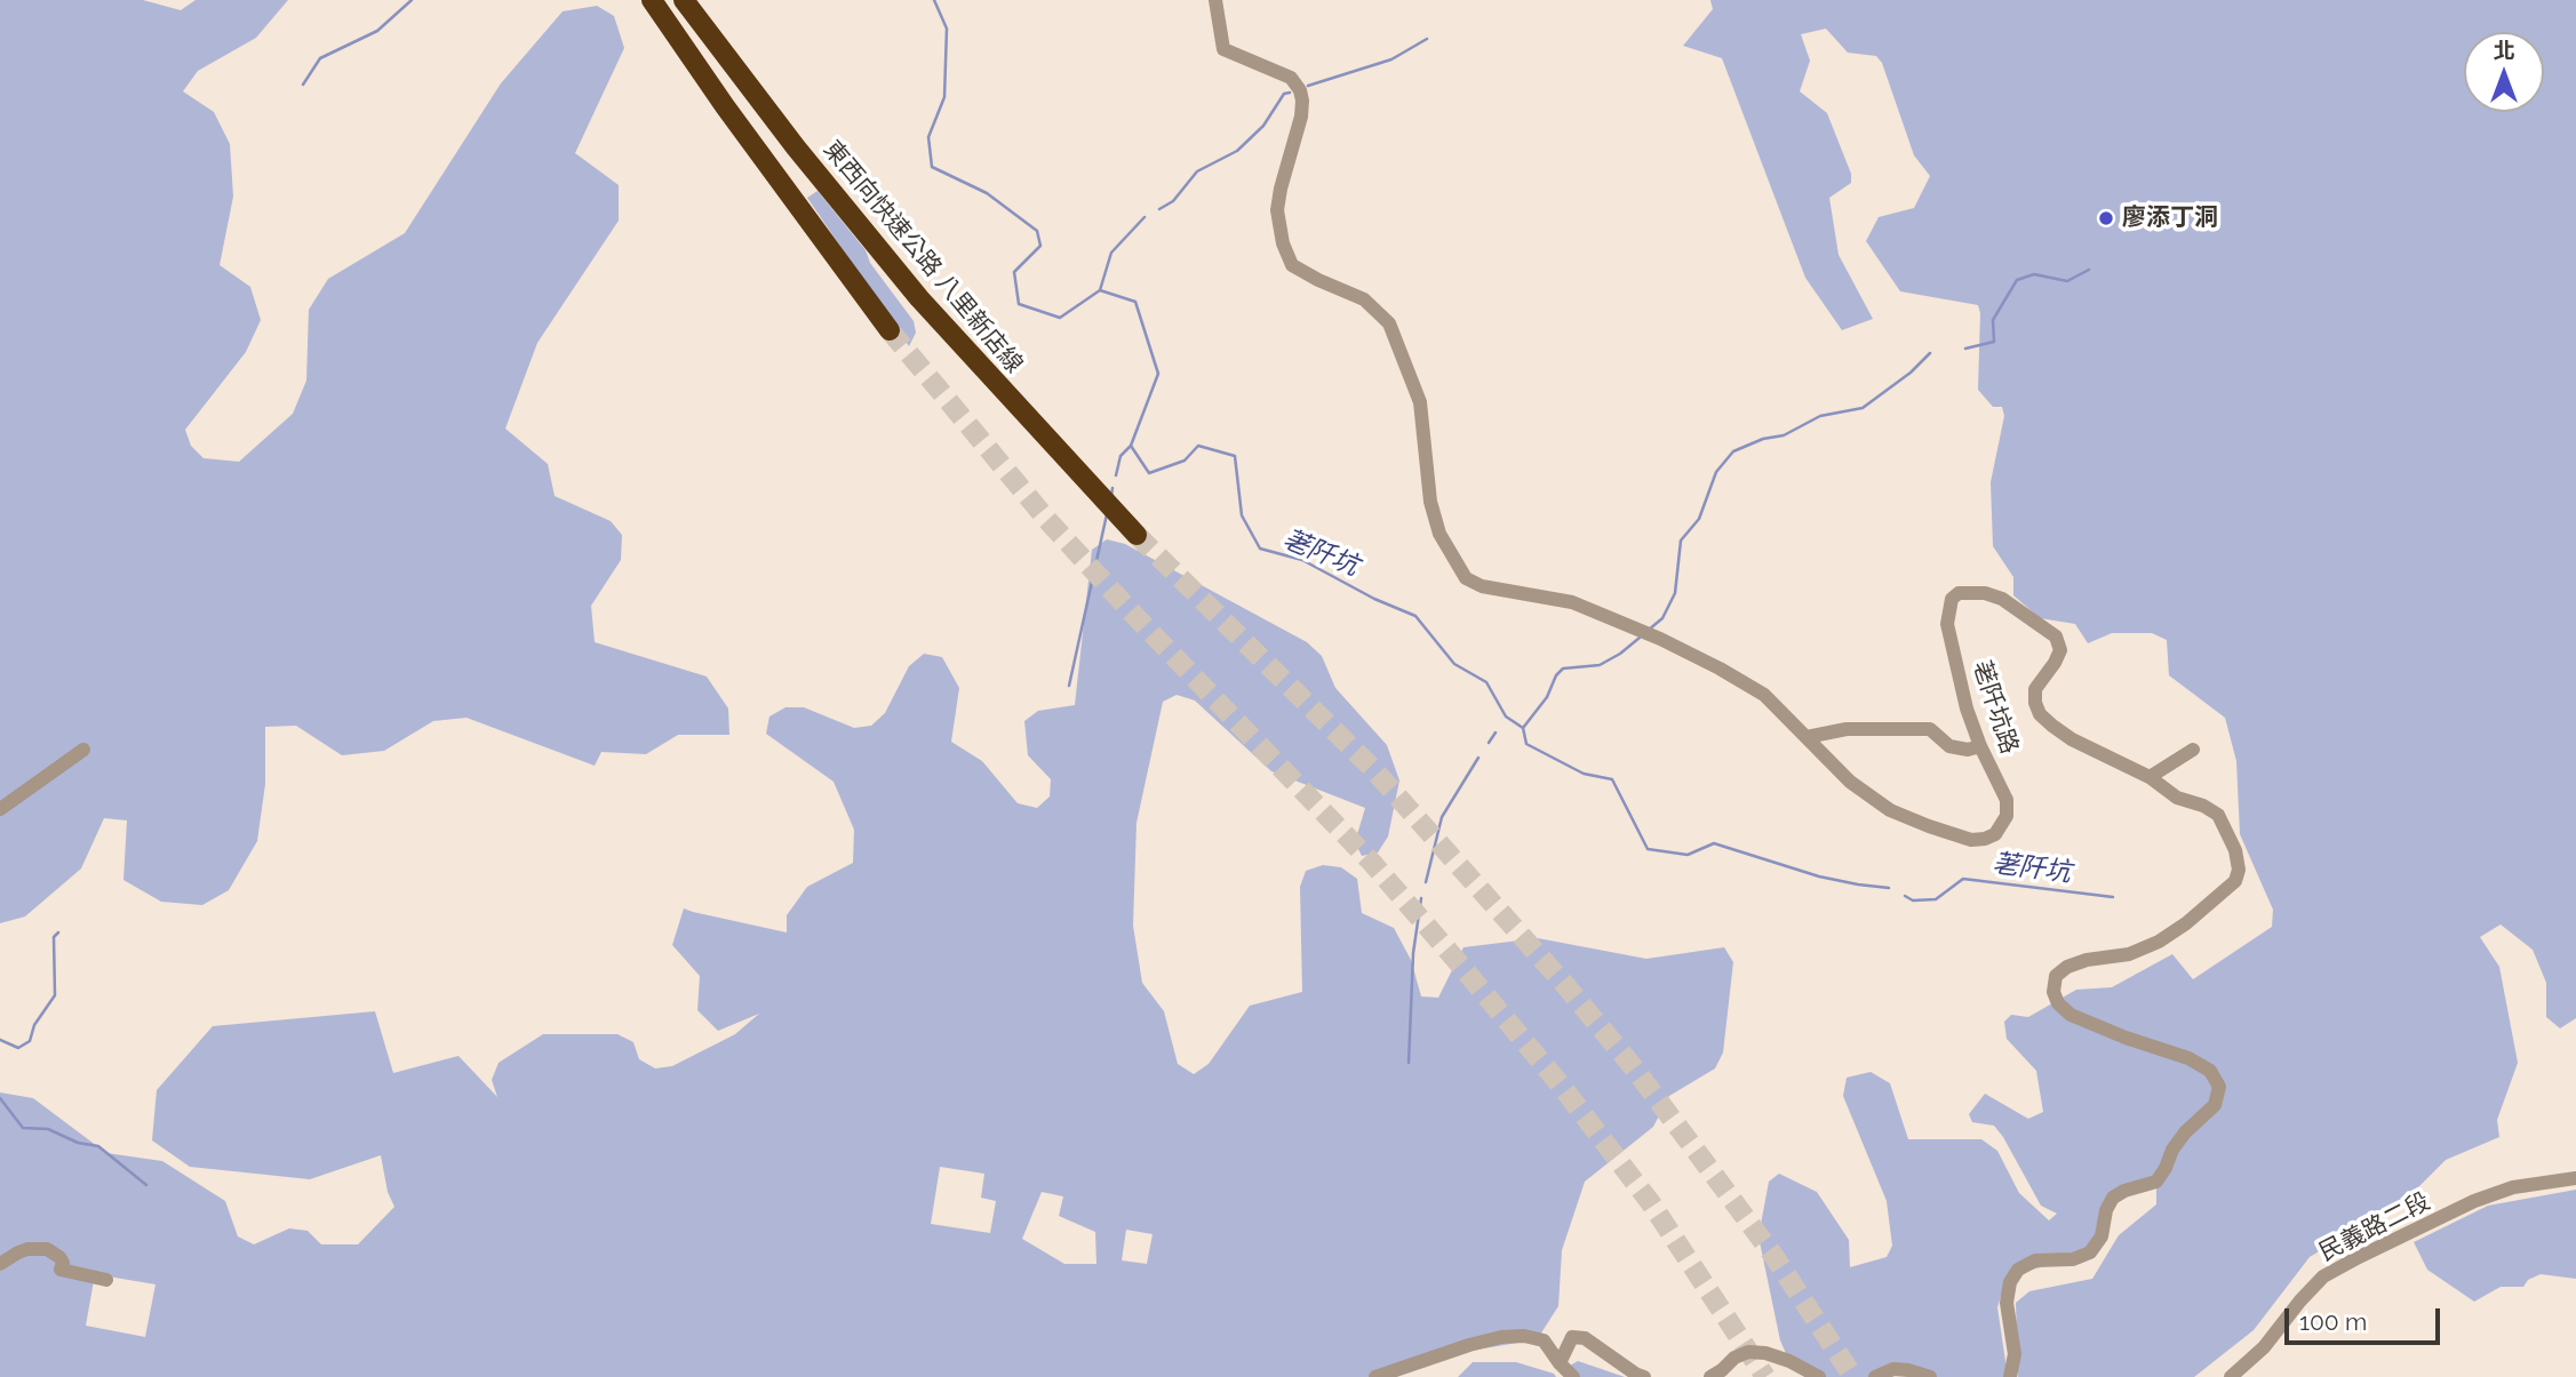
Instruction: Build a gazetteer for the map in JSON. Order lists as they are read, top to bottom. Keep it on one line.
{"streets":{"highway":["東西向快速公路 八里新店線"],"street":["荖阡坑路","民義路二段"]},"water":["荖阡坑"],"places":["廖添丁洞"],"scale_bar":"100 m","north":"top"}
